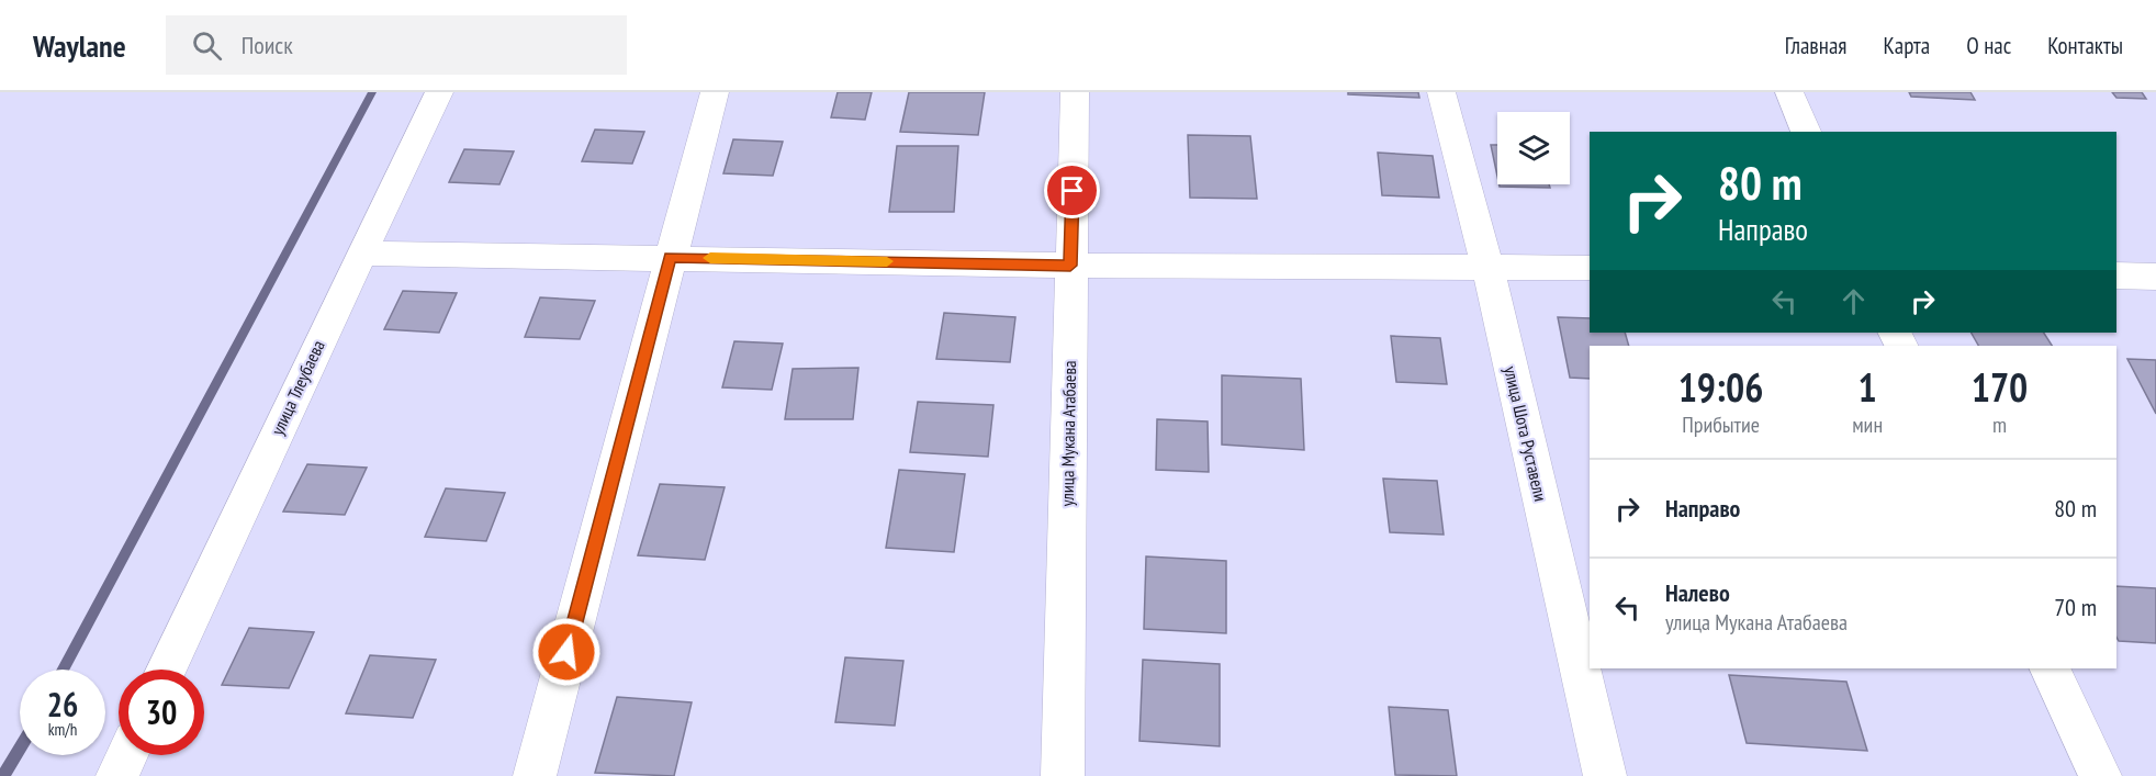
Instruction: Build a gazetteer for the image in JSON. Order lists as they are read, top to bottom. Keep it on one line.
{"streets":{"street":["улица Тлеубаева","улица Мукана Атабаева","улица Шота Руставели"]},"page":{"header":"Waylane","search":"Поиск","nav":["Главная","Карта","О нас","Контакты"],"turn":["80 m","Направо"],"eta":["19:06","Прибытие","1","мин","170","m"],"list":[{"name":"Направо","value":"80 m"},{"name":"Налево","note":"улица Мукана Атабаева","value":"70 m"}],"speed":"26 km/h","limit":"30"}}
